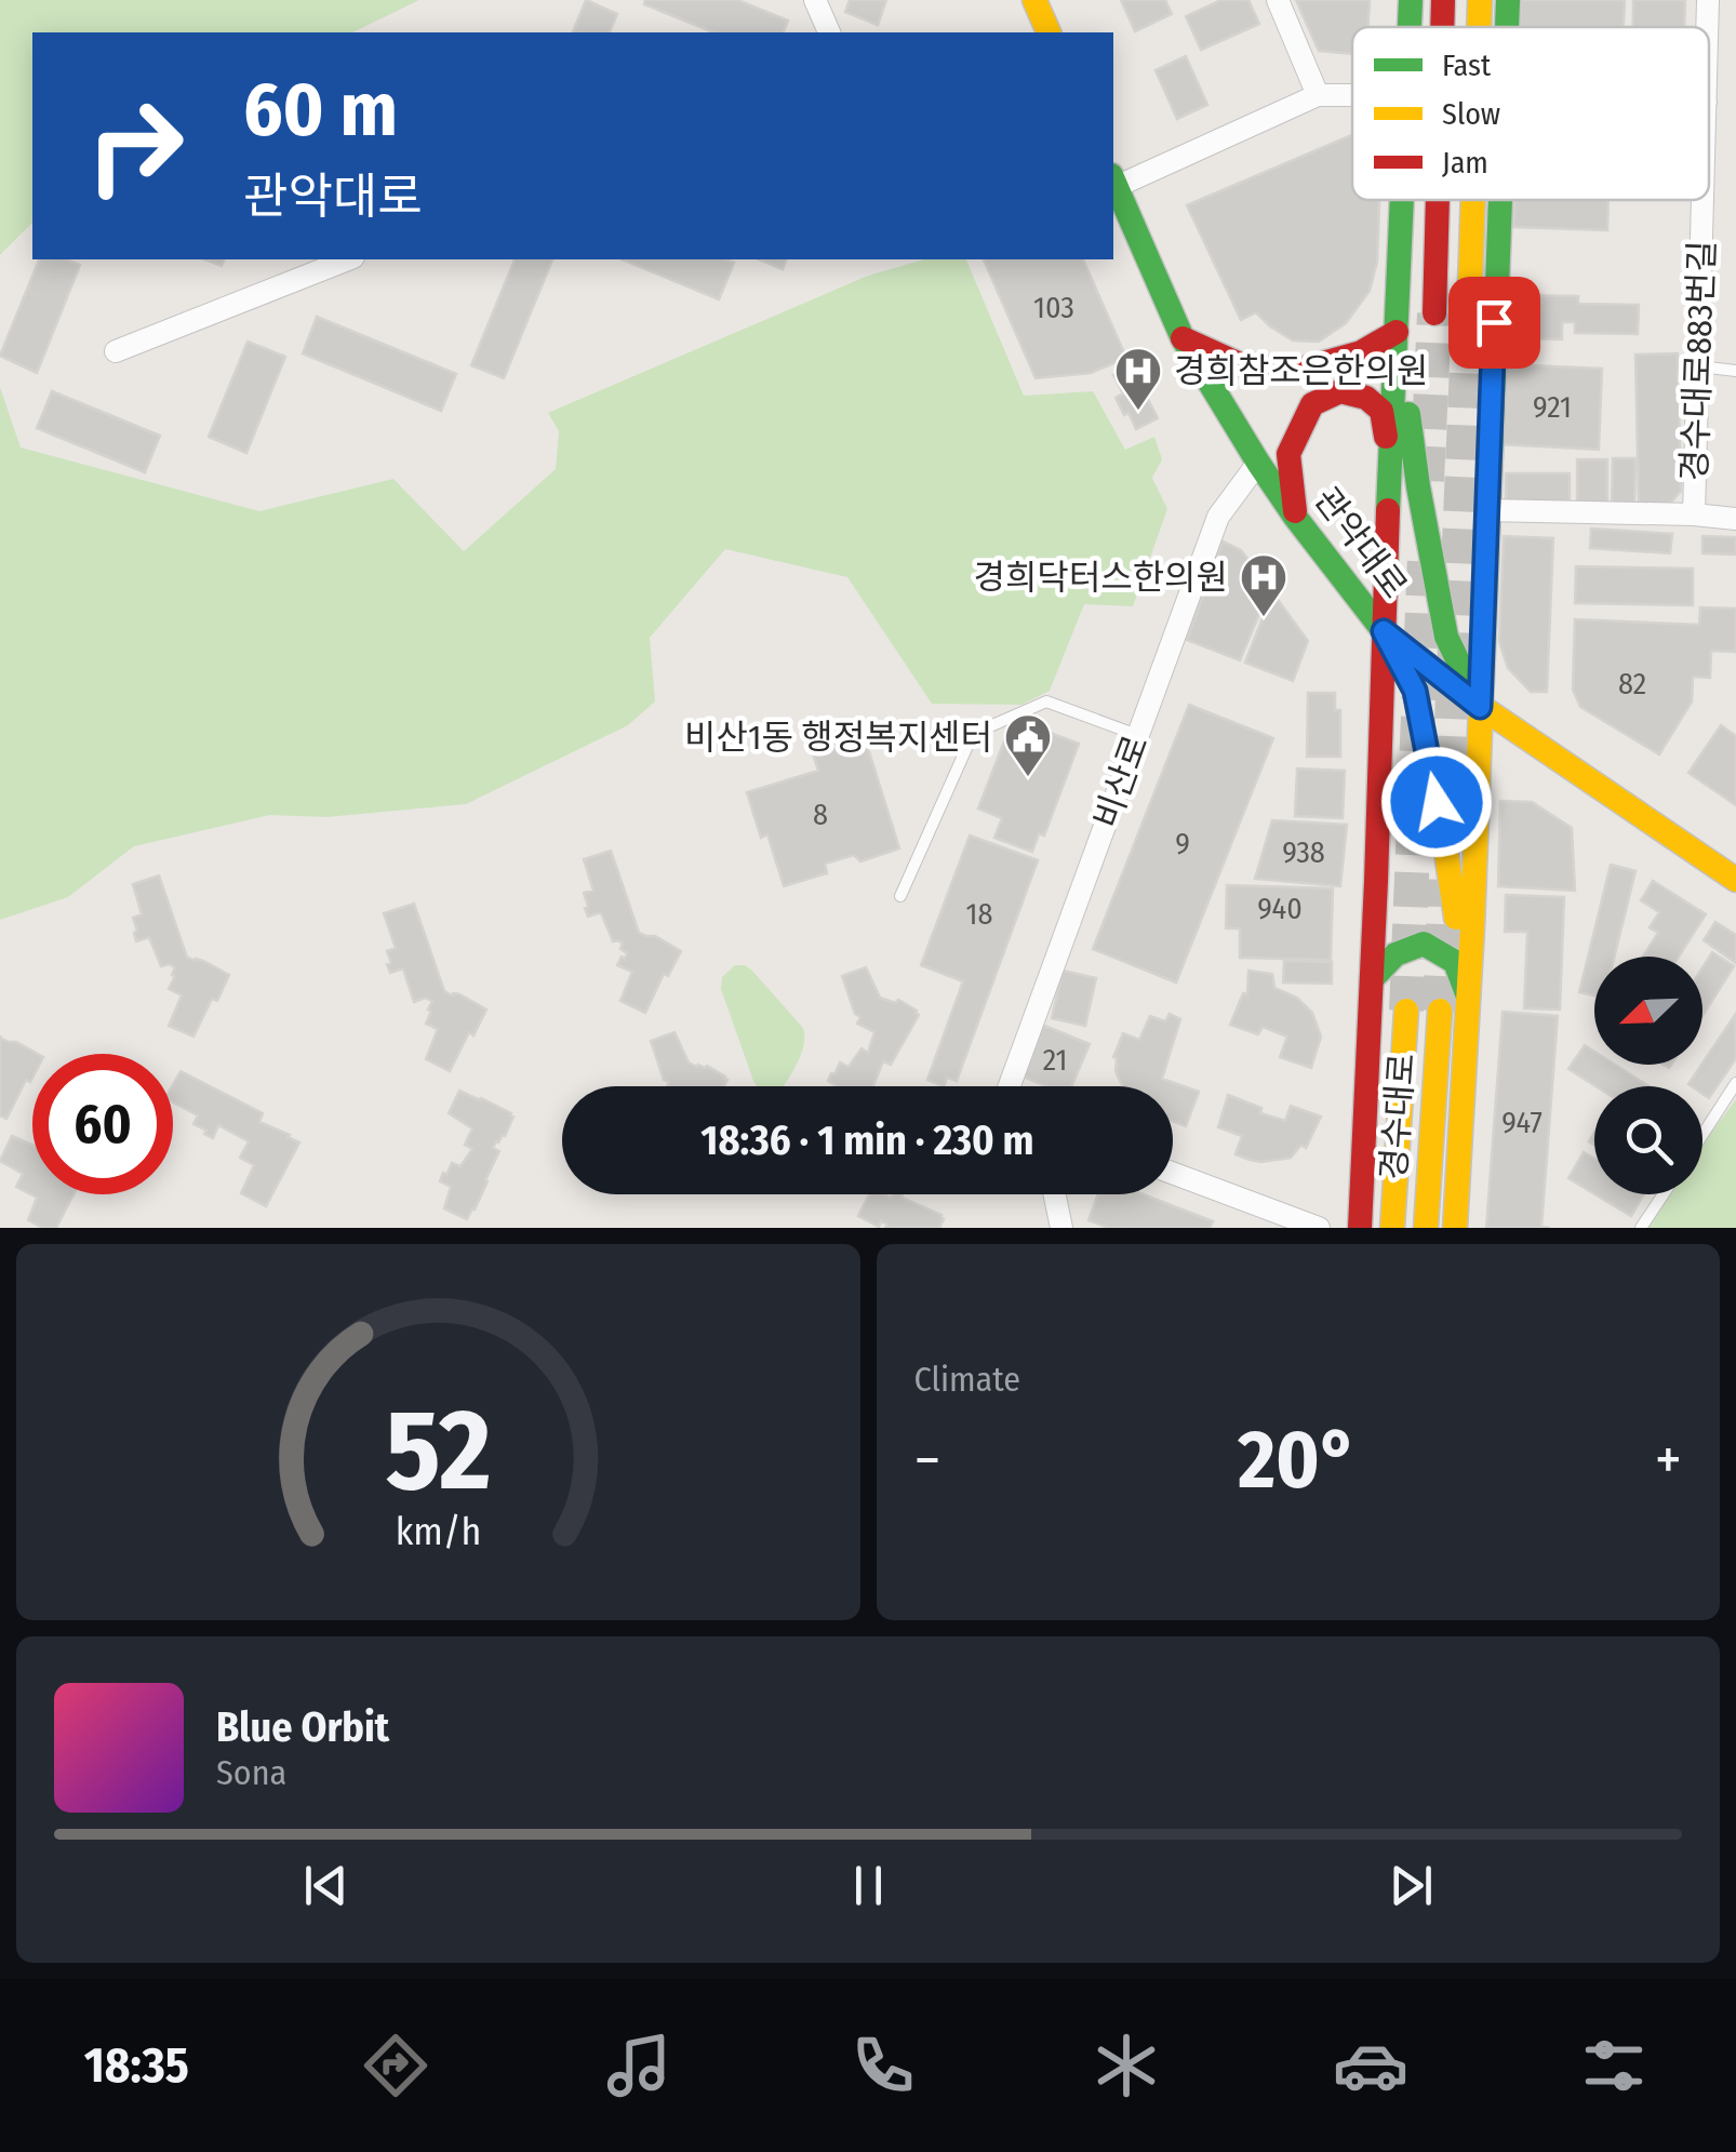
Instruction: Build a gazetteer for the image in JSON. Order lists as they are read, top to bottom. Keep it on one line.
{"streets":{"main road":["관악대로","경수대로"],"street":["경수대로883번길","비산로"]},"crossings":[["관악대로","비산로"]],"places":{"hospital":["경희참조은한의원","경희닥터스한의원"],"public building":["비산1동 행정복지센터"]},"house_numbers":["103","921","82","8","9","938","940","18","21","947"],"legend":["Fast","Slow","Jam"],"north":"bottom left","page":{"turn":["60 m","관악대로"],"limit":"60","trip":"18:36 · 1 min · 230 m","tile":"Climate","heat":["−","20°","+"],"song":["Blue Orbit","Sona"],"tabs":"18:35","gauge":["52","km/h"]}}
